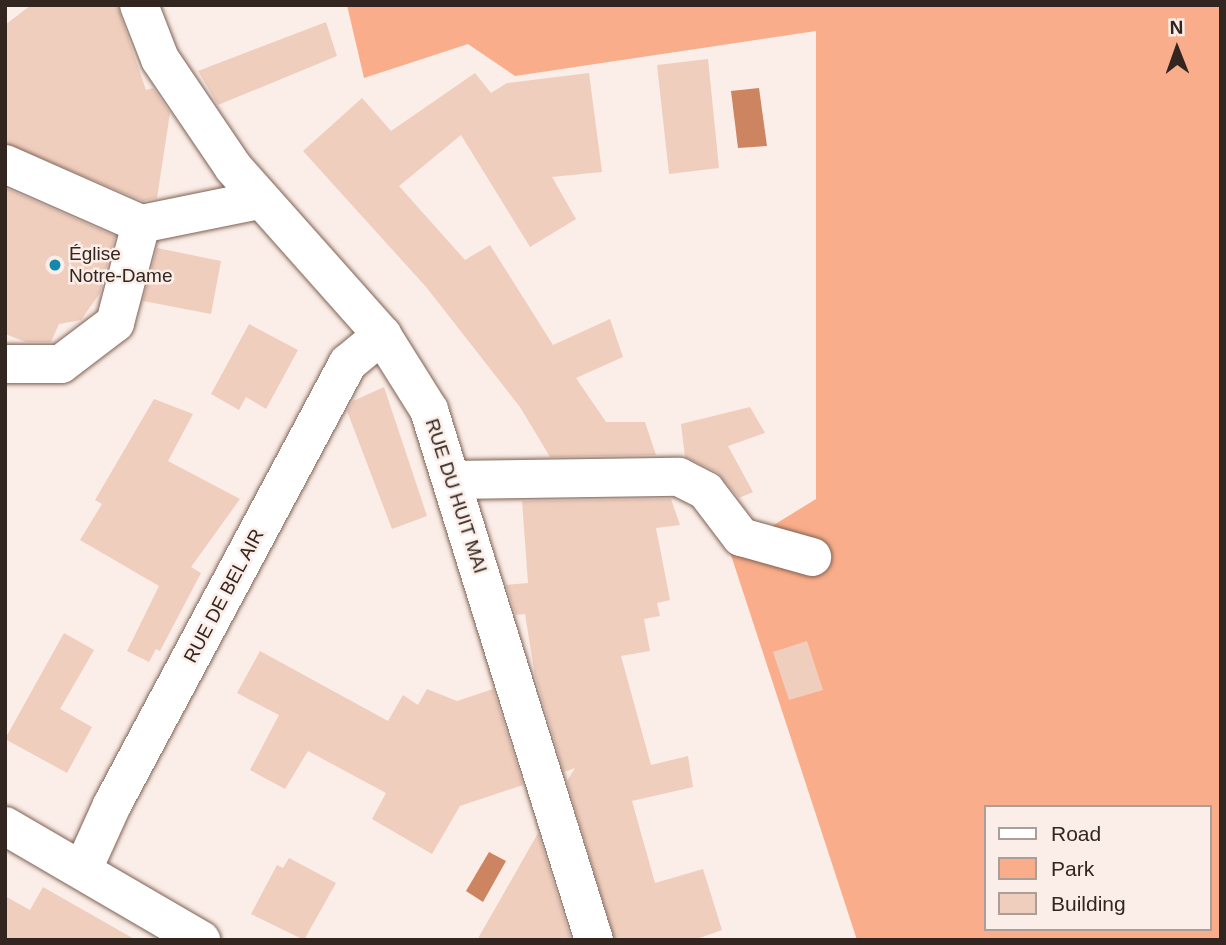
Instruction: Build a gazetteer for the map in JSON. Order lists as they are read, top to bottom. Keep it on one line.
{"streets":{"street":["RUE DU HUIT MAI","RUE DE BEL AIR"]},"crossings":[["RUE DU HUIT MAI","RUE DE BEL AIR"]],"places":["Église Notre-Dame"],"legend":["Road","Park","Building"],"north":"top"}
